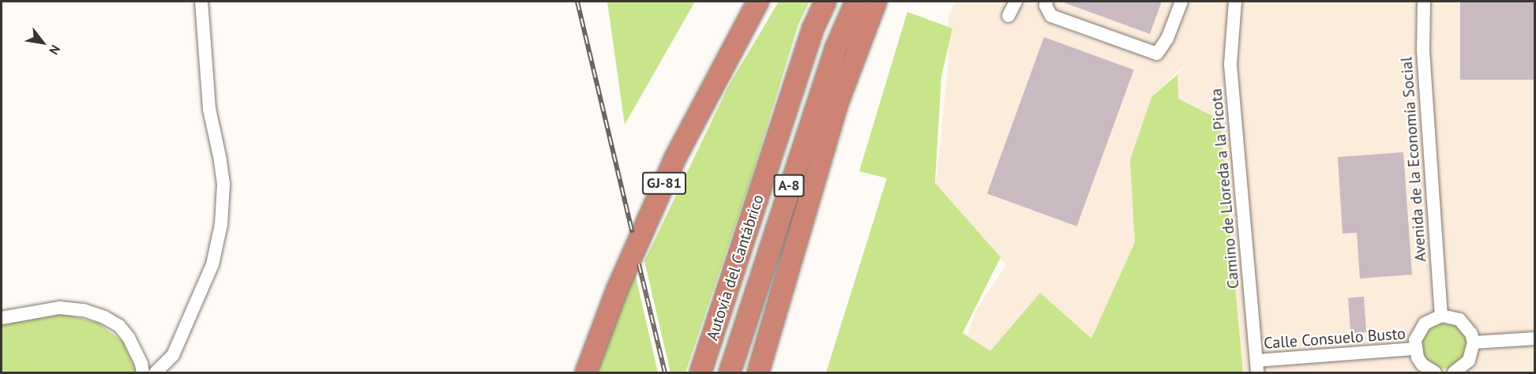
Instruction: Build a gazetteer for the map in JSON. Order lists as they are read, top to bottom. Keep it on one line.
{"streets":{"highway":["GJ-81","A-8","Autovía del Cantábrico"],"street":["Avenida de la Economía Social","Camino de Lloreda a la Picota","Calle Consuelo Busto"]},"crossings":[["Camino de Lloreda a la Picota","Calle Consuelo Busto"]],"north":"bottom right"}
